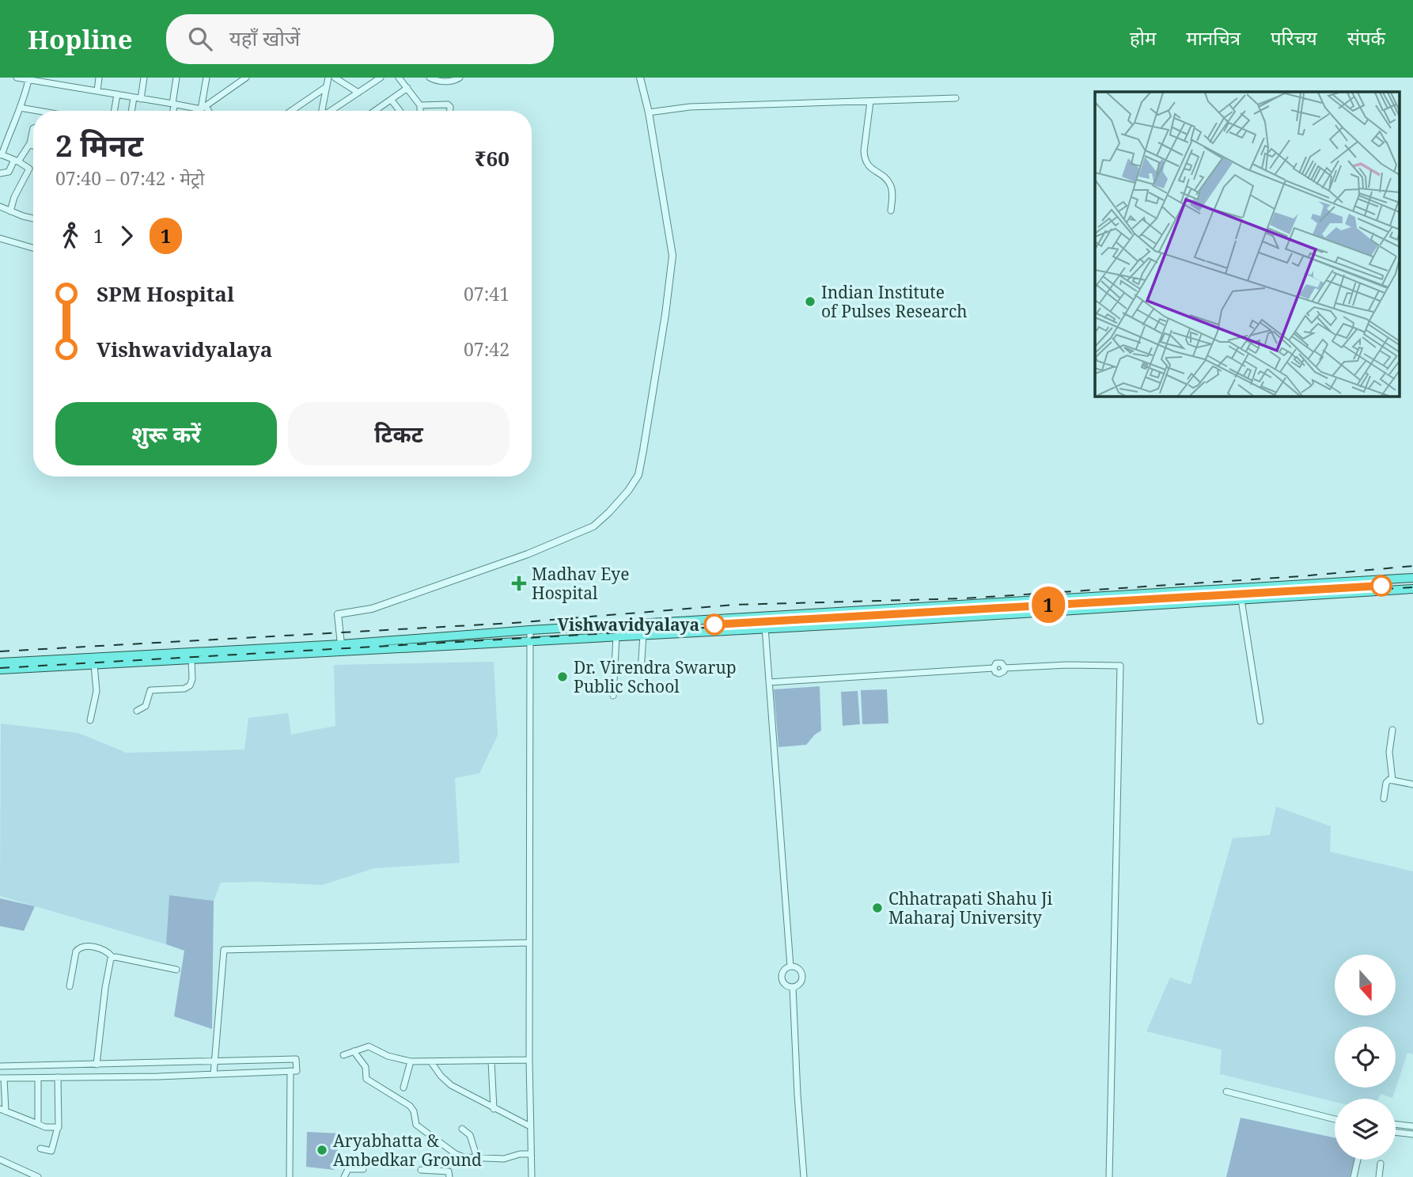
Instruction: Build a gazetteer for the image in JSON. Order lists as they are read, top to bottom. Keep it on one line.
{"places":{"other":["Indian Institute of Pulses Research","Vishwavidyalaya","Dr. Virendra Swarup Public School","Chhatrapati Shahu Ji Maharaj University","Aryabhatta & Ambedkar Ground"],"health":["Madhav Eye Hospital"]},"lines":["metro line 1"],"north":"bottom","page":{"header":"Hopline","search":"यहाँ खोजें","nav":["होम","मानचित्र","परिचय","संपर्क"],"on_map":"1","heading":["2 मिनट","07:40 – 07:42 · मेट्रो","₹60"],"legs":["1","1"],"list":[{"name":"SPM Hospital","value":"07:41"},{"name":"Vishwavidyalaya","value":"07:42"}],"buttons":["शुरू करें","टिकट"]}}
